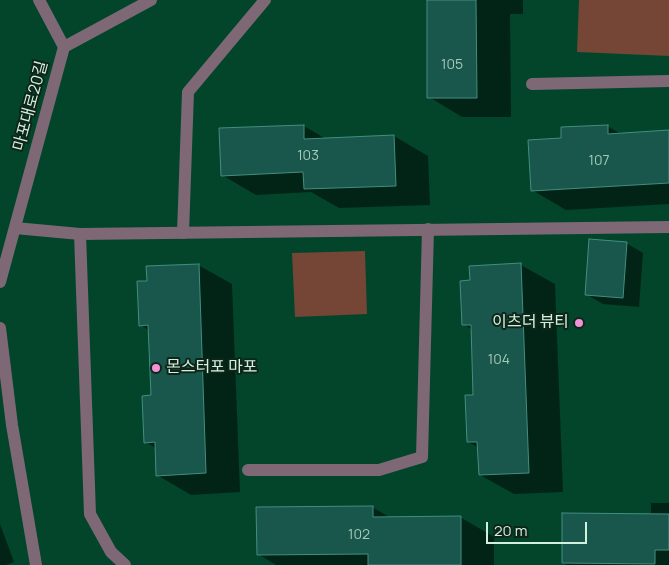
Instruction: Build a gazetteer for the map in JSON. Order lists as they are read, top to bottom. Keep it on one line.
{"streets":{"street":["마포대로20길"]},"places":["이츠더 뷰티","몬스터포 마포"],"house_numbers":["105","103","107","104","102"],"scale_bar":"20 m"}
